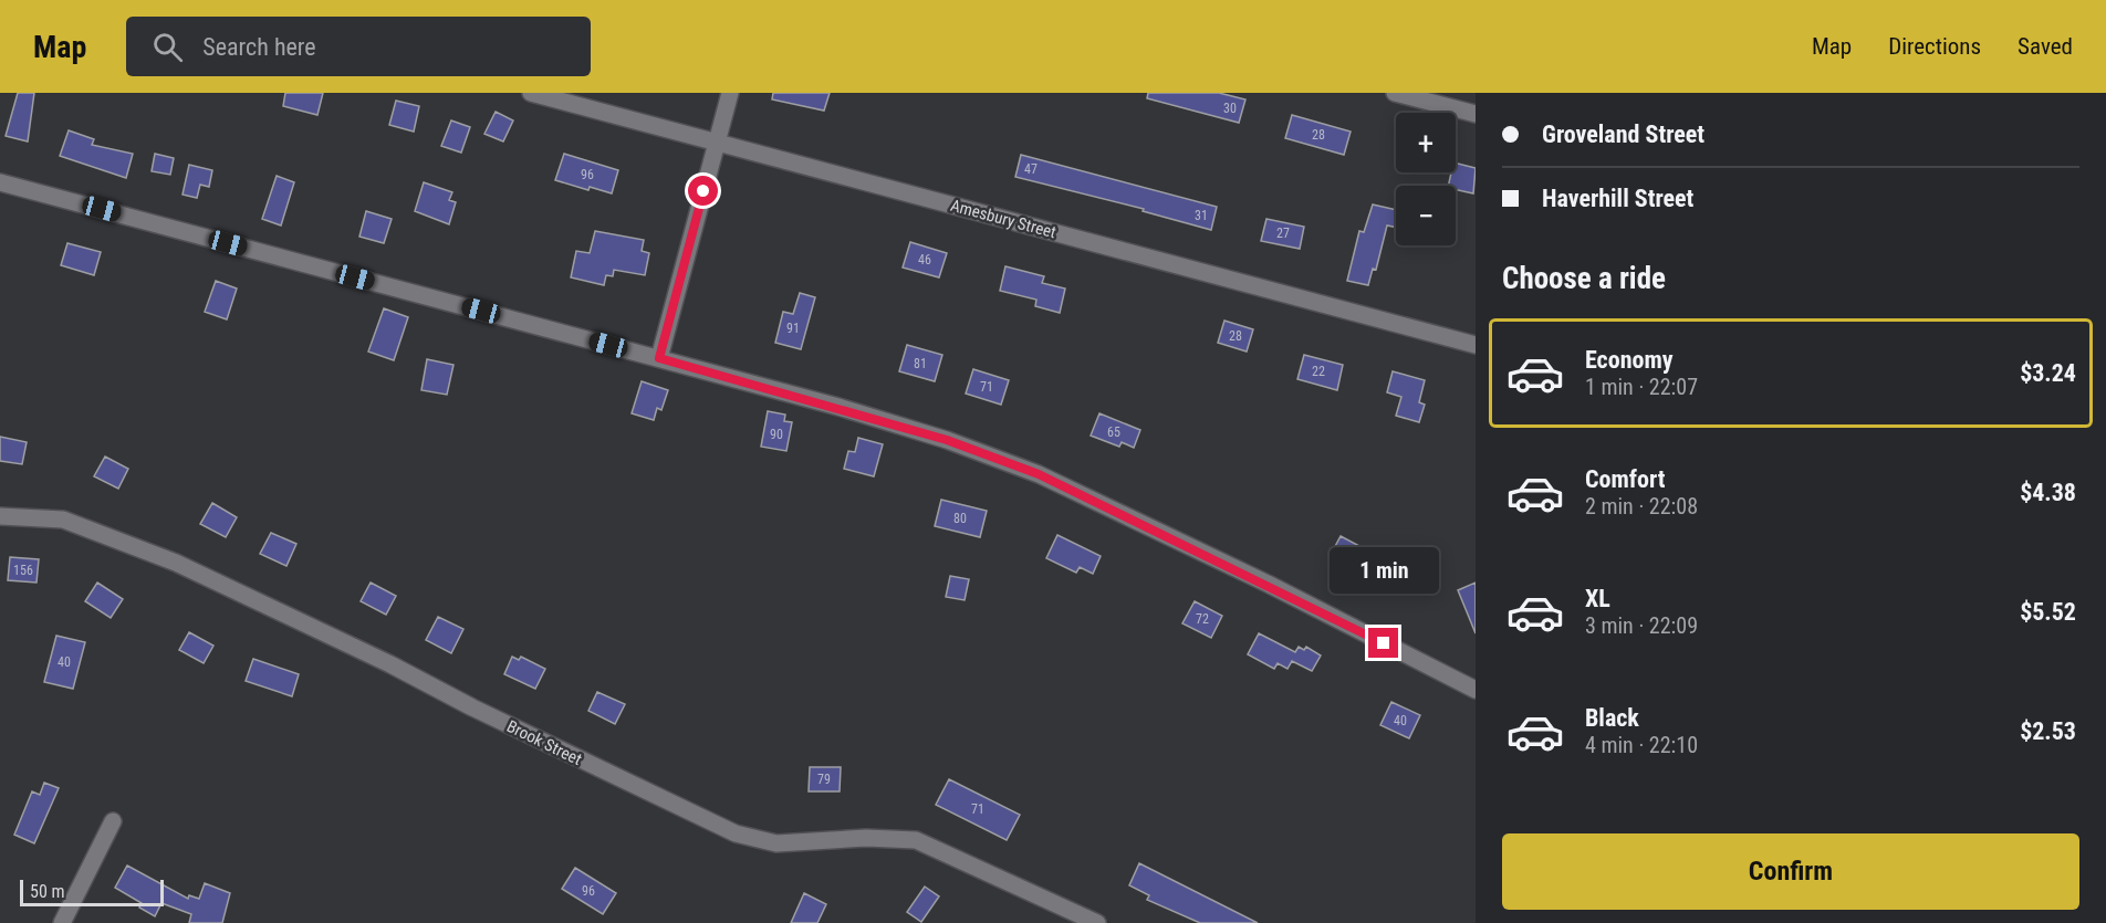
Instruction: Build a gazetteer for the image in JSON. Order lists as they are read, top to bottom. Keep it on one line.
{"streets":{"street":["Amesbury Street","Brook Street"]},"house_numbers":["30","28","47","96","31","27","46","91","28","81","22","71","65","90","80","156","72","40","40","79","71","96"],"scale_bar":"50 m","page":{"header":"Map","search":"Search here","nav":["Map","Directions","Saved"],"banner":["Groveland Street","Haverhill Street"],"map_buttons":["+","−"],"heading":"Choose a ride","list":[{"name":"Economy","note":"1 min · 22:07","value":"$3.24"},{"name":"Comfort","note":"2 min · 22:08","value":"$4.38"},{"name":"XL","note":"3 min · 22:09","value":"$5.52"},{"name":"Black","note":"4 min · 22:10","value":"$2.53"}],"bubble":"1 min","buttons":"Confirm","scale":"50 m"}}
